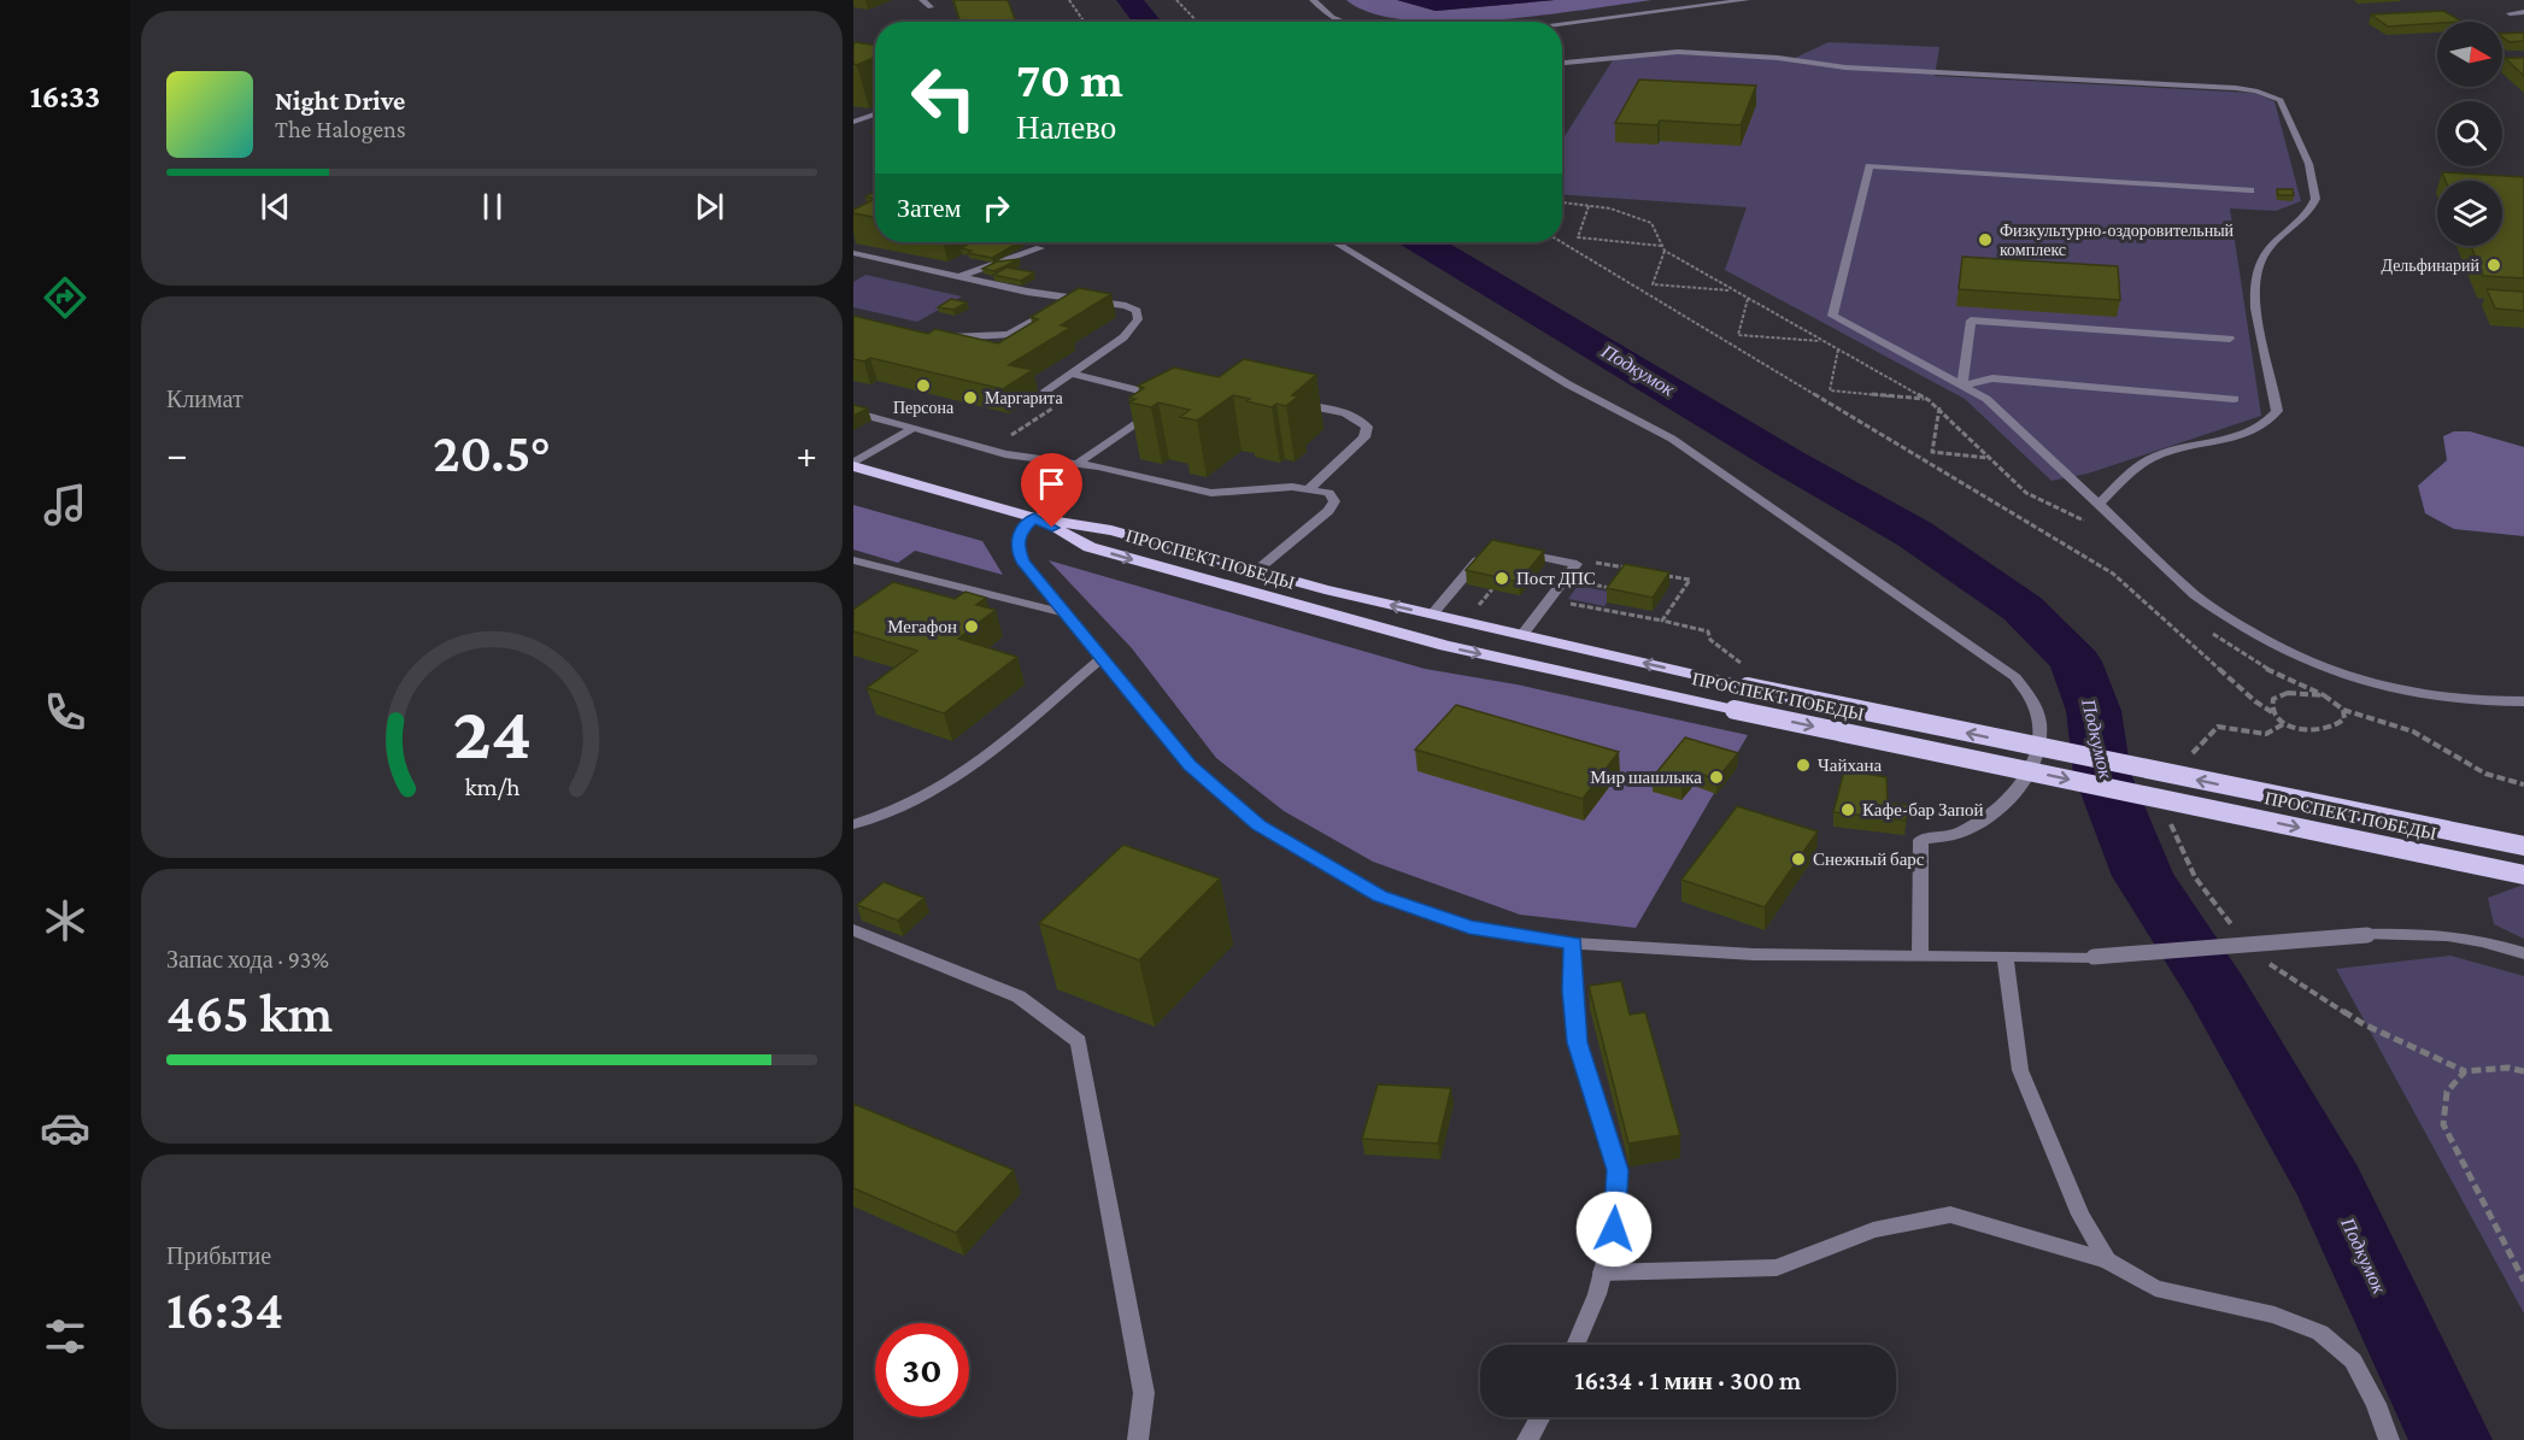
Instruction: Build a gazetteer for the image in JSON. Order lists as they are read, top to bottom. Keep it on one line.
{"streets":{"main road":["ПРОСПЕКТ ПОБЕДЫ"]},"water":["Подкумок"],"places":["Физкультурно-оздоровительный комплекс","Дельфинарий","Персона","Маргарита","Пост ДПС","Мегафон","Чайхана","Мир шашлыка","Кафе-бар Запой","Снежный барс"],"north":"right","page":{"tabs":"16:33","turn":["70 m","Налево"],"song":["Night Drive","The Halogens"],"then":"Затем","tile":["Климат",["Запас хода · 93%","465 km"],["Прибытие","16:34"]],"heat":["−","20.5°","+"],"limit":"30","trip":"16:34 · 1 мин · 300 m","gauge":["24","km/h"]}}
